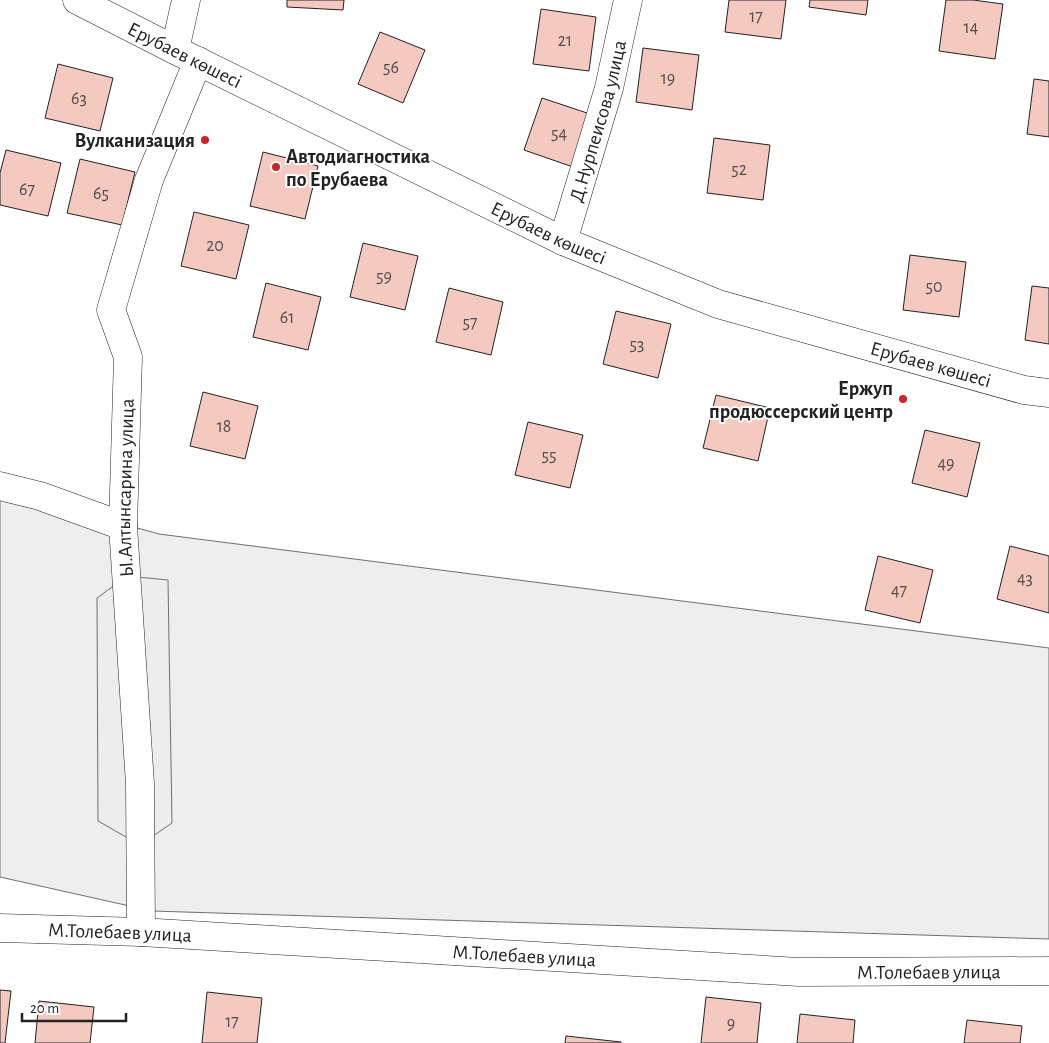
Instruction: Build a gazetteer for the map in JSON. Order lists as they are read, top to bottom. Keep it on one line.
{"streets":{"street":["Ерубаев көшесі","Д.Нурпеисова улица","Ы.Алтынсарина улица","М.Толебаев улица"]},"crossings":[["Ерубаев көшесі","Д.Нурпеисова улица"],["Ерубаев көшесі","Ы.Алтынсарина улица"],["Ы.Алтынсарина улица","М.Толебаев улица"]],"places":["Вулканизация","Автодиагностика по Ерубаева","Ержуп продюссерский центр"],"house_numbers":["17","14","21","56","19","63","54","52","67","65","20","59","50","61","57","53","18","55","49","43","47","17","9"],"scale_bar":"20 m"}
